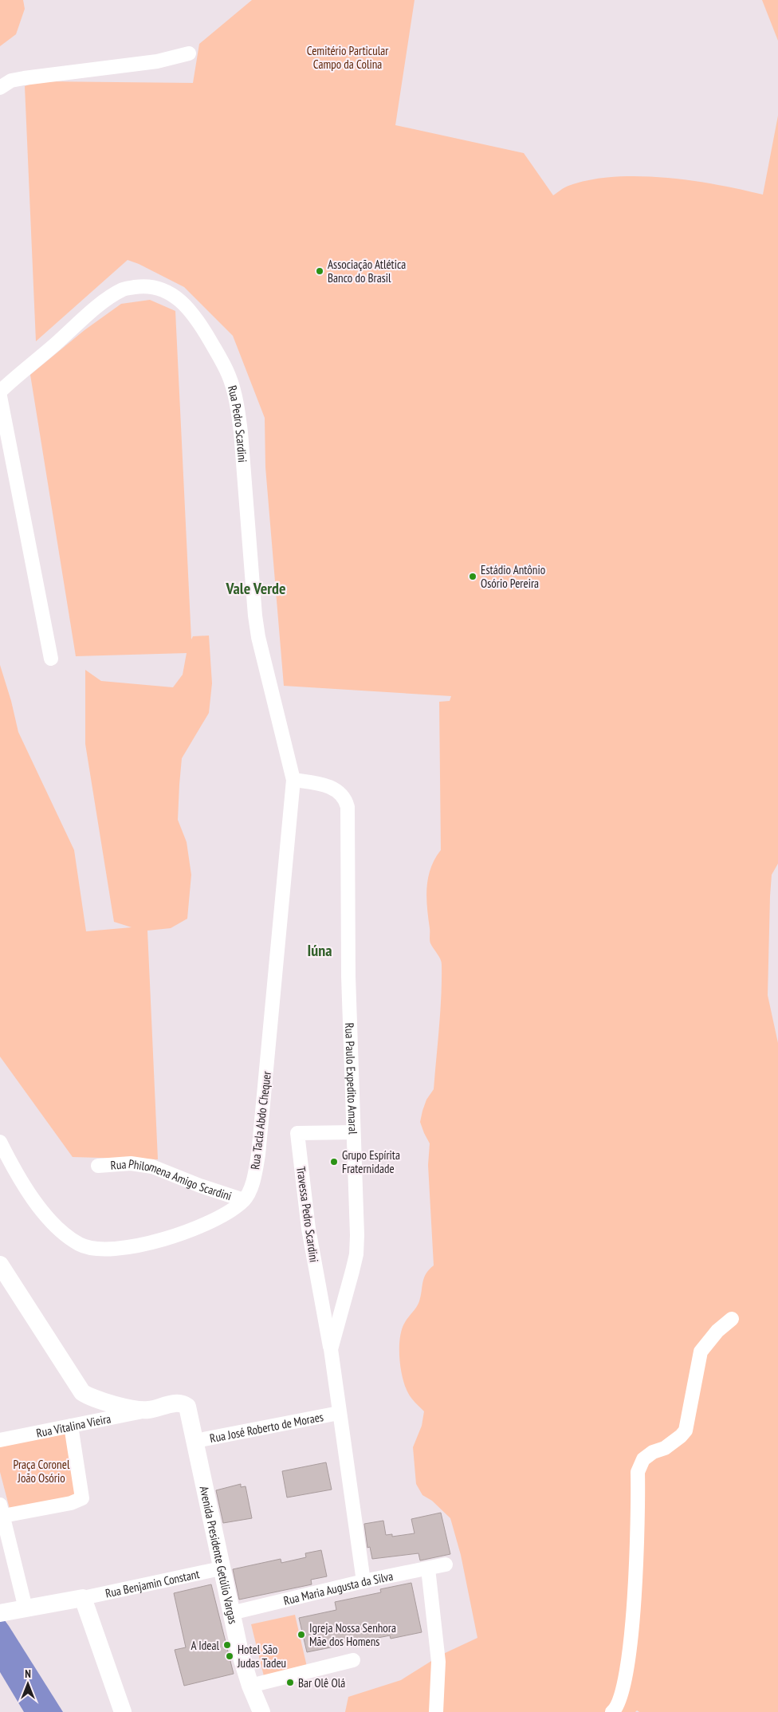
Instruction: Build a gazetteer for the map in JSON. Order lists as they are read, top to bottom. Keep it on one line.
{"streets":{"street":["Rua Pedro Scardini","Rua Paulo Expedito Amaral","Rua Tacla Abdo Chequer","Rua Philomena Amigo Scardini","Travessa Pedro Scardini","Rua Vitalina Vieira","Rua José Roberto de Moraes","Avenida Presidente Getúlio Vargas","Rua Benjamin Constant","Rua Maria Augusta da Silva"]},"crossings":[["Rua Pedro Scardini","Rua Paulo Expedito Amaral"],["Rua Pedro Scardini","Rua Tacla Abdo Chequer"],["Rua Paulo Expedito Amaral","Rua Tacla Abdo Chequer"],["Rua Paulo Expedito Amaral","Travessa Pedro Scardini"],["Rua Paulo Expedito Amaral","Rua José Roberto de Moraes"],["Rua Paulo Expedito Amaral","Rua Maria Augusta da Silva"],["Rua Tacla Abdo Chequer","Rua Philomena Amigo Scardini"],["Rua Vitalina Vieira","Avenida Presidente Getúlio Vargas"],["Rua José Roberto de Moraes","Avenida Presidente Getúlio Vargas"],["Avenida Presidente Getúlio Vargas","Rua Benjamin Constant"],["Avenida Presidente Getúlio Vargas","Rua Maria Augusta da Silva"]],"districts":["Vale Verde","Iúna"],"parks":["Cemitério Particular Campo da Colina","Praça Coronel João Osório"],"places":["Associação Atlética Banco do Brasil","Estádio Antônio Osório Pereira","Grupo Espírita Fraternidade","Igreja Nossa Senhora Mãe dos Homens","A Ideal","Hotel São Judas Tadeu","Bar Olê Olá"],"north":"top"}
